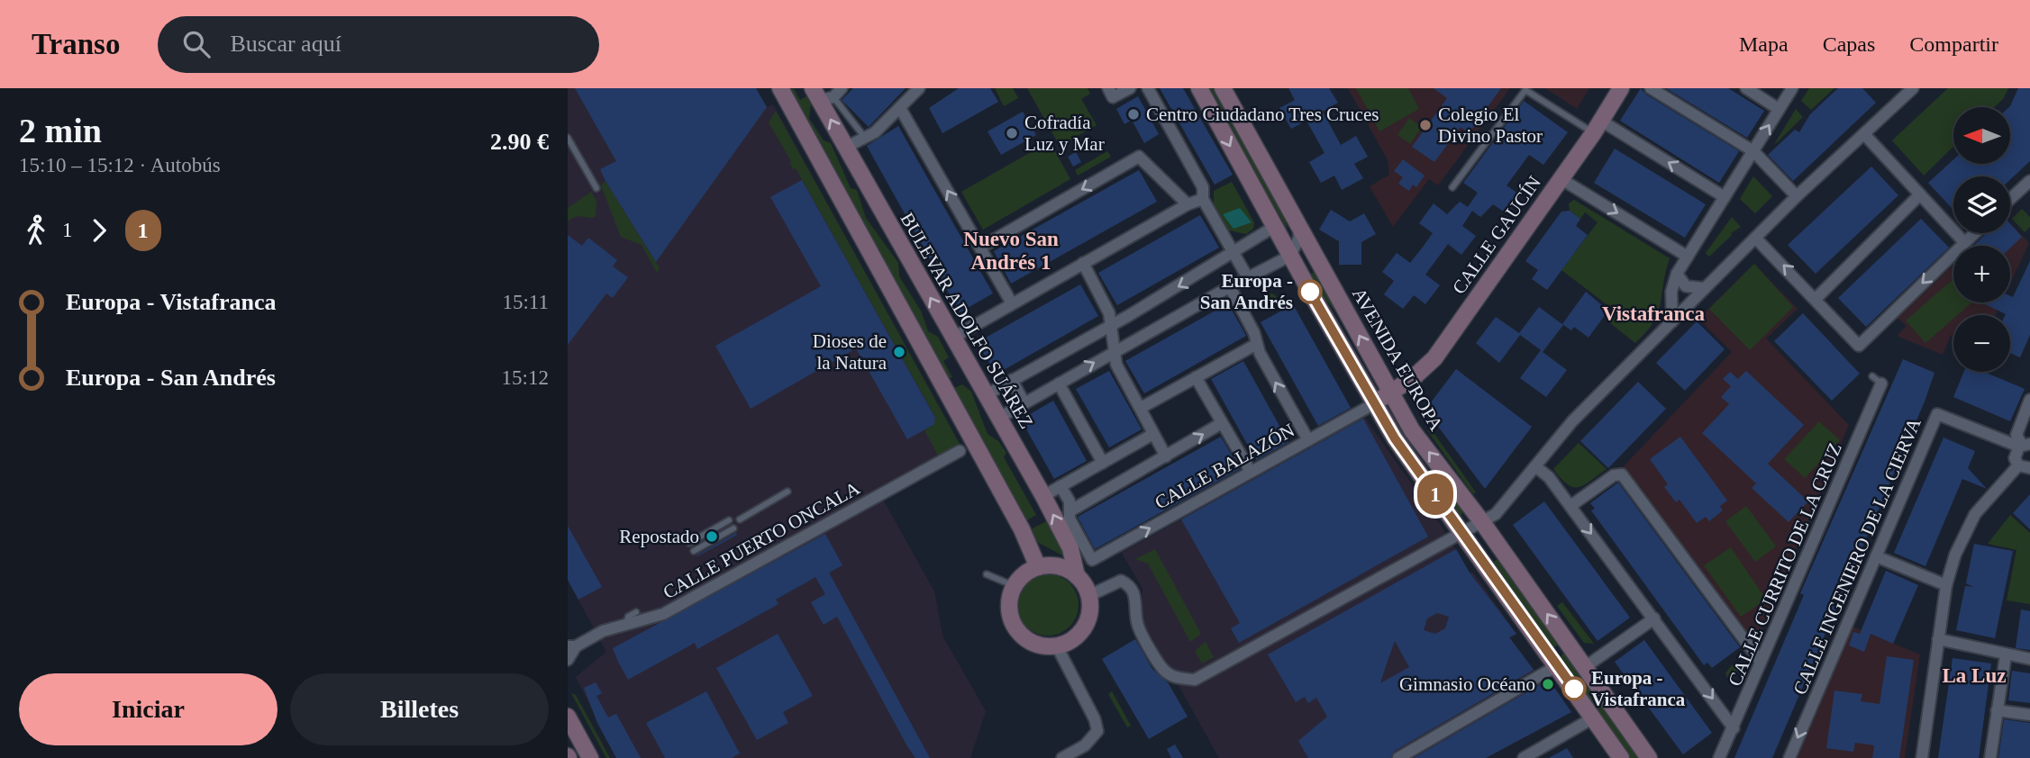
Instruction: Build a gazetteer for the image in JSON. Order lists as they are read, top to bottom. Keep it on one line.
{"streets":{"main road":["CALLE GAUCÍN","BULEVAR ADOLFO SUÁREZ","AVENIDA EUROPA"],"street":["CALLE BALAZÓN","CALLE PUERTO ONCALA","CALLE INGENIERO DE LA CIERVA","CALLE CURRITO DE LA CRUZ"]},"crossings":[["CALLE GAUCÍN","AVENIDA EUROPA"],["CALLE GAUCÍN","CALLE BALAZÓN"]],"districts":["Nuevo San Andrés 1","Vistafranca","La Luz"],"places":["Centro Ciudadano Tres Cruces","Colegio El Divino Pastor","Cofradía Luz y Mar","Europa - San Andrés","Dioses de la Natura","Repostado","Gimnasio Océano","Europa - Vistafranca"],"lines":["bus line 1"],"north":"left","page":{"header":"Transo","search":"Buscar aquí","nav":["Mapa","Capas","Compartir"],"heading":["2 min","15:10 – 15:12 · Autobús","2.90 €"],"on_map":"1","map_buttons":["+","−"],"legs":["1","1"],"list":[{"name":"Europa - Vistafranca","value":"15:11"},{"name":"Europa - San Andrés","value":"15:12"}],"buttons":["Iniciar","Billetes"]}}
